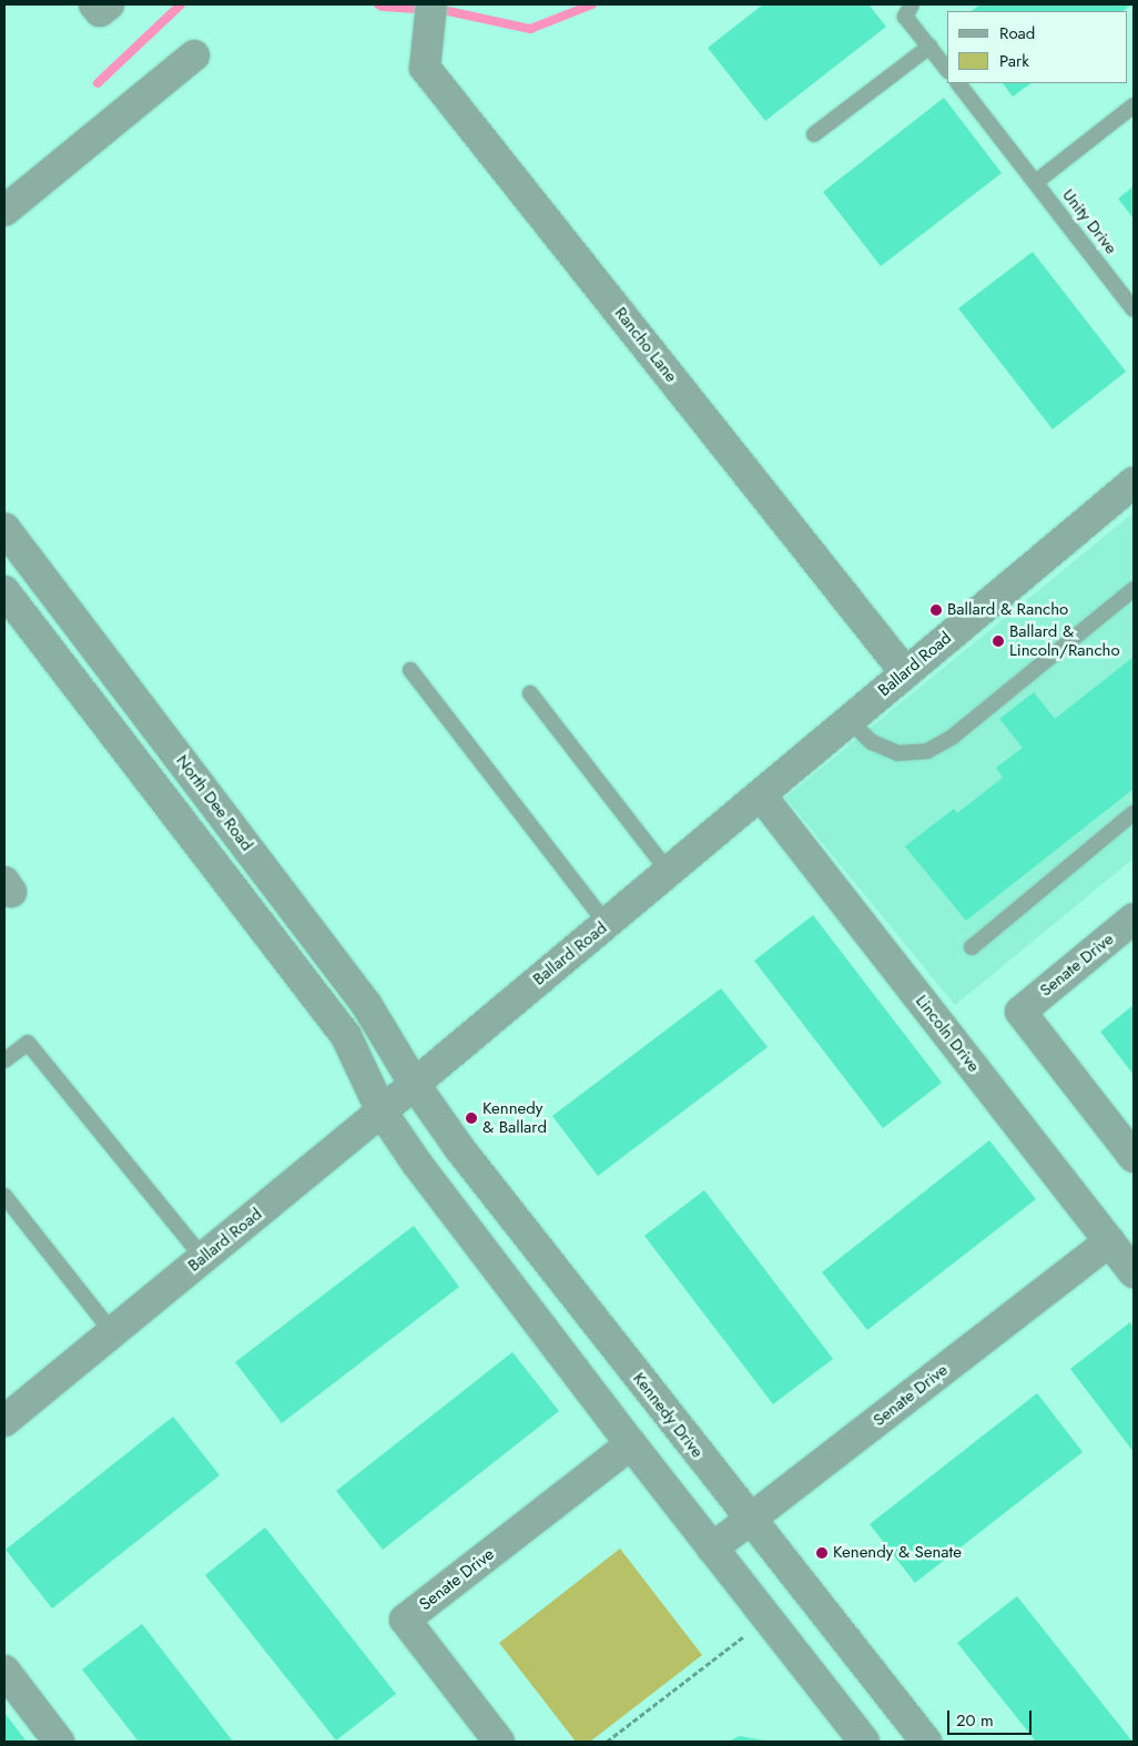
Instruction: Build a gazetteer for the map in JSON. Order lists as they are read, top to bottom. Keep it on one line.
{"streets":{"street":["Rancho Lane","Ballard Road","North Dee Road","Senate Drive","Lincoln Drive","Kennedy Drive"],"lane":["Unity Drive"]},"crossings":[["Rancho Lane","Ballard Road"],["Ballard Road","North Dee Road"],["Ballard Road","Lincoln Drive"],["Ballard Road","Kennedy Drive"],["North Dee Road","Kennedy Drive"],["Senate Drive","Lincoln Drive"],["Senate Drive","Kennedy Drive"]],"places":["Ballard & Rancho","Ballard & Lincoln/Rancho","Kennedy & Ballard","Kenendy & Senate"],"legend":["Road","Park"],"scale_bar":"20 m"}
